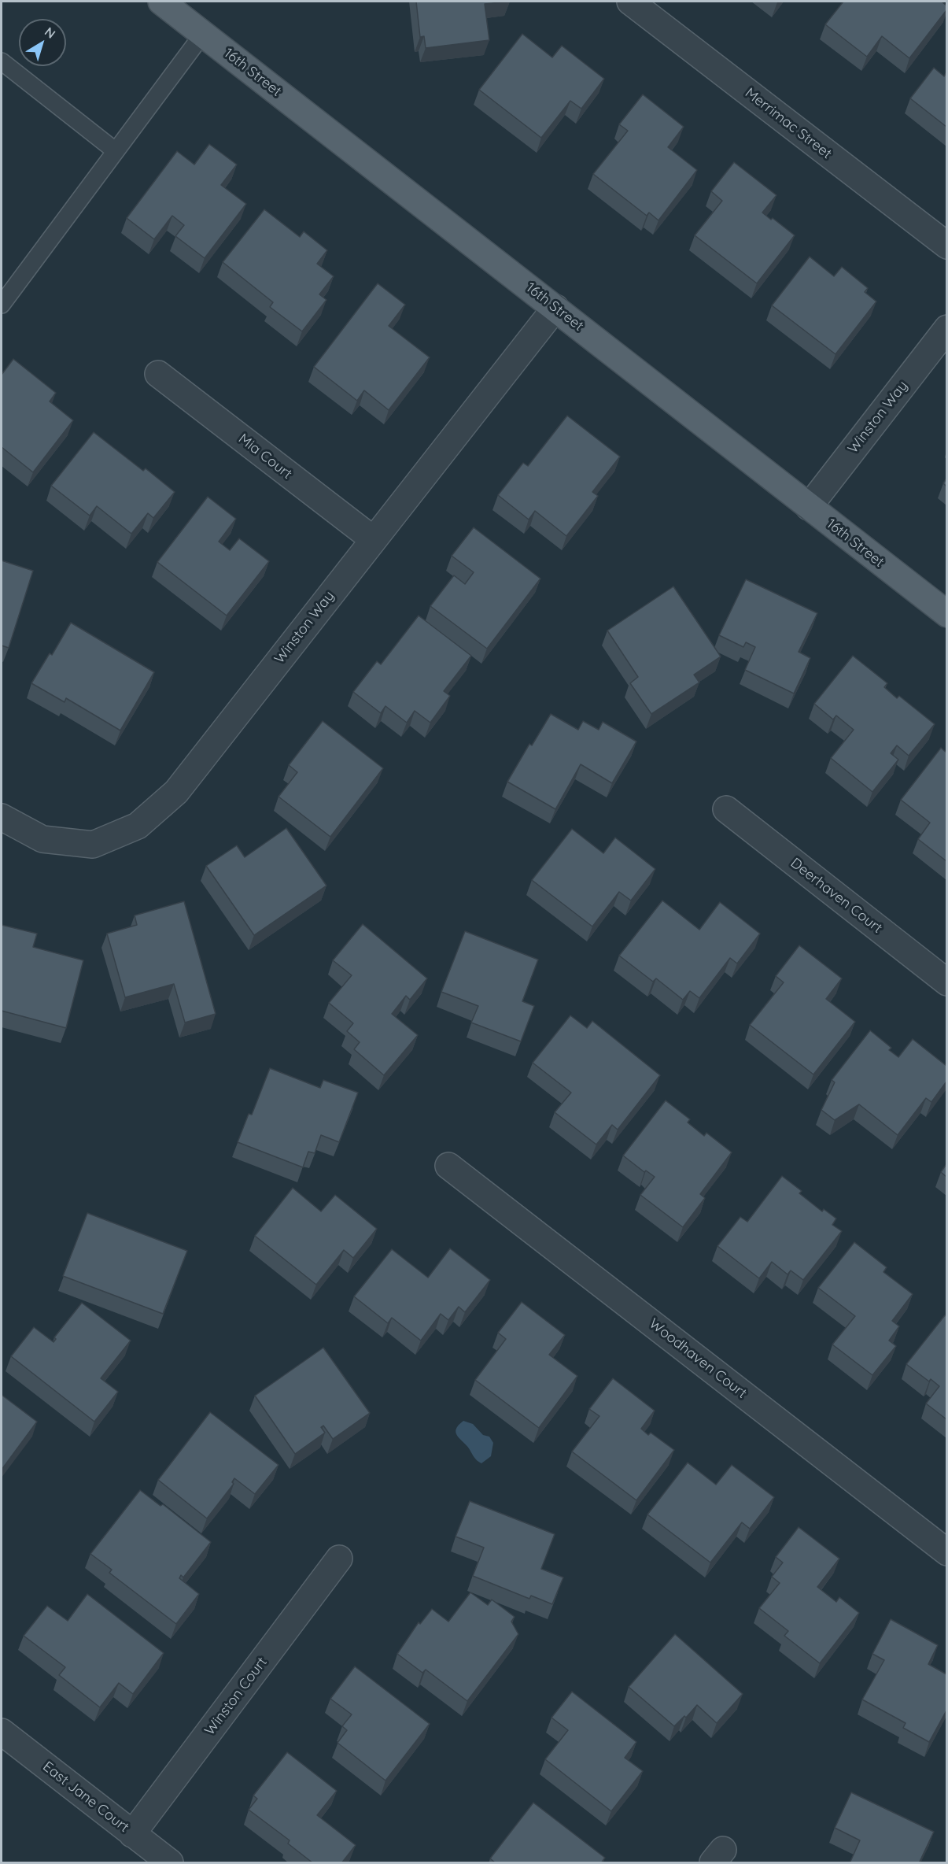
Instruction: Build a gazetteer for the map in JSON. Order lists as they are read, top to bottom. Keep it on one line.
{"streets":{"main road":["16th Street"],"street":["Merrimac Street","Winston Way","Mia Court","Deerhaven Court","Woodhaven Court","Winston Court","East Jane Court"]},"crossings":[["16th Street","Winston Way"],["Winston Way","Mia Court"],["Winston Court","East Jane Court"]],"north":"top right"}
